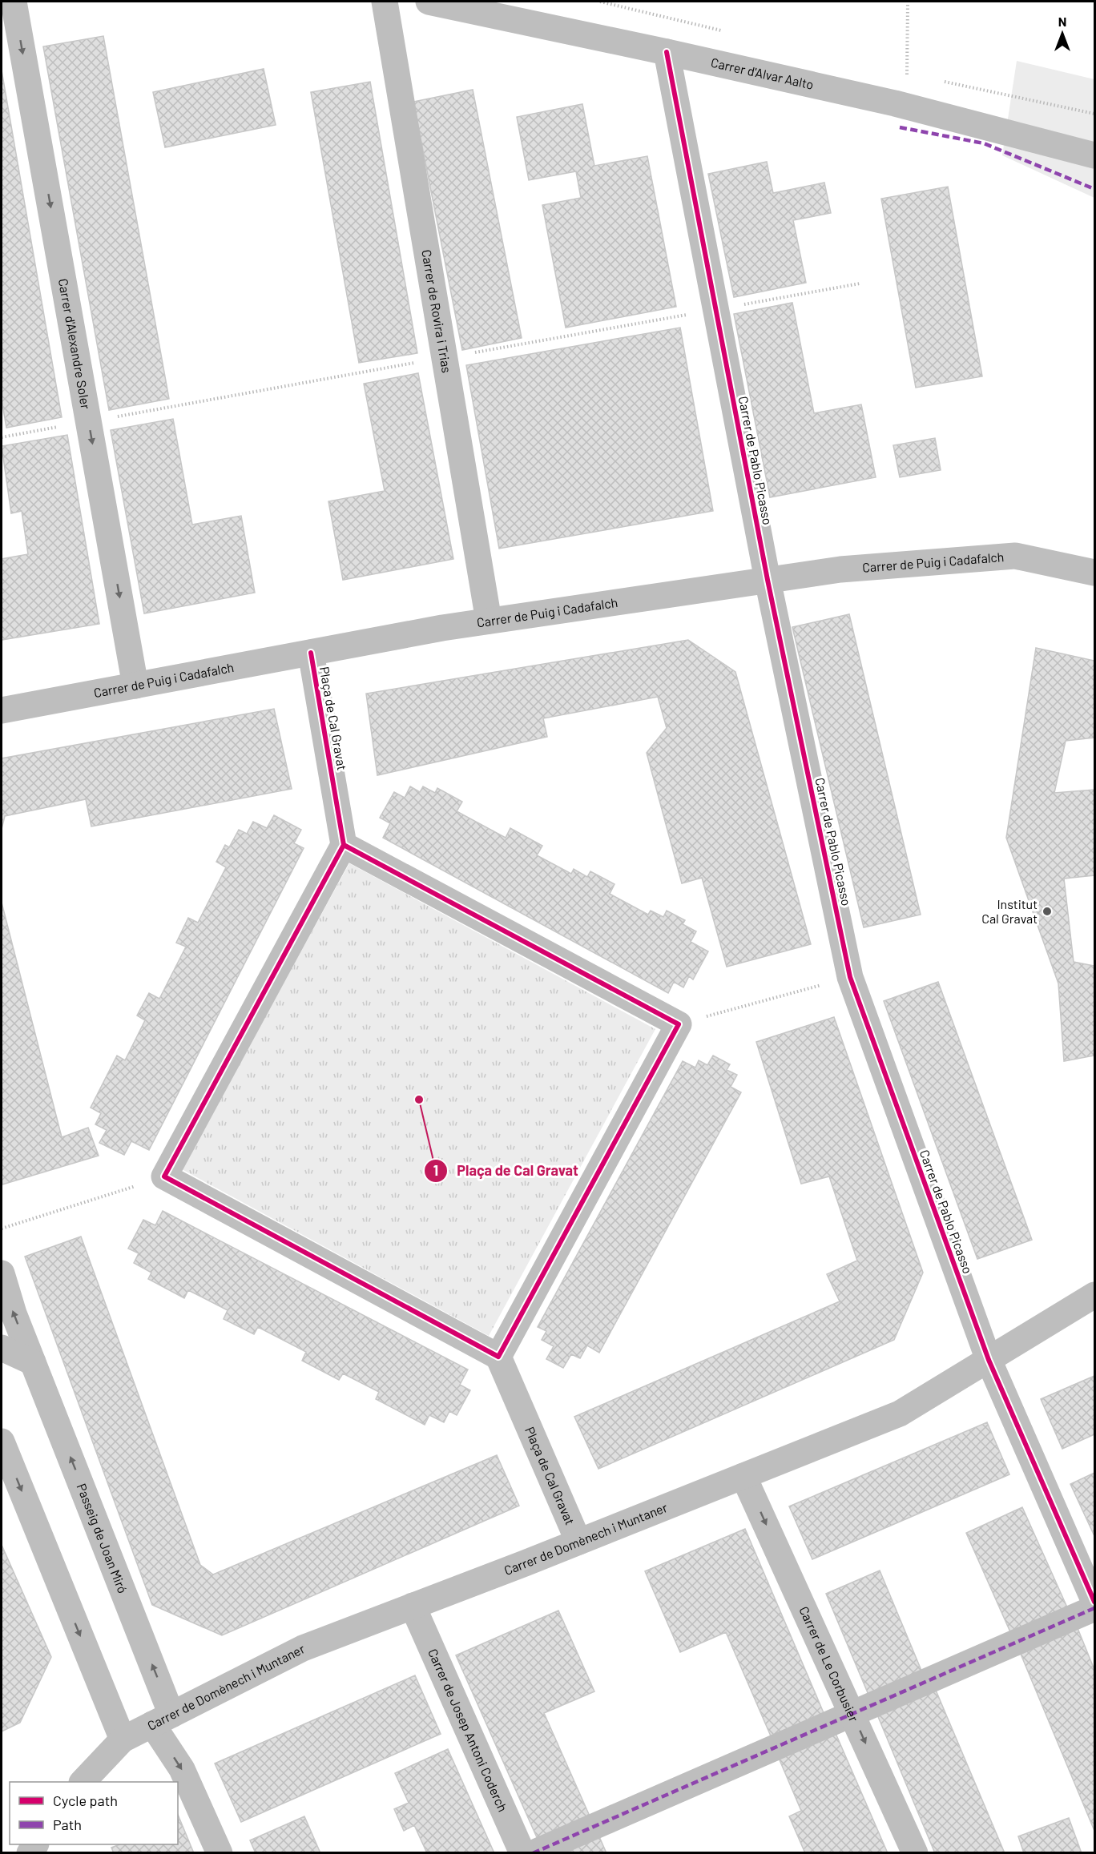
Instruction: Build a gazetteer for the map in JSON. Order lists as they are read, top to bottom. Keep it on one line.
{"streets":{"street":["Carrer d'Alvar Aalto","Carrer de Rovira i Trias","Carrer d'Alexandre Soler","Carrer de Pablo Picasso","Carrer de Puig i Cadafalch","Plaça de Cal Gravat","Passeig de Joan Miró","Carrer de Domènech i Muntaner","Carrer de Le Corbusier","Carrer de Josep Antoni Coderch"]},"crossings":[["Carrer d'Alvar Aalto","Carrer de Pablo Picasso"],["Carrer de Rovira i Trias","Carrer de Puig i Cadafalch"],["Carrer d'Alexandre Soler","Carrer de Puig i Cadafalch"],["Carrer de Pablo Picasso","Carrer de Puig i Cadafalch"],["Carrer de Pablo Picasso","Carrer de Domènech i Muntaner"],["Carrer de Puig i Cadafalch","Plaça de Cal Gravat"],["Plaça de Cal Gravat","Carrer de Domènech i Muntaner"],["Passeig de Joan Miró","Carrer de Domènech i Muntaner"],["Carrer de Domènech i Muntaner","Carrer de Le Corbusier"],["Carrer de Domènech i Muntaner","Carrer de Josep Antoni Coderch"]],"one_way":["Carrer d'Alexandre Soler","Carrer de Le Corbusier"],"places":["Institut Cal Gravat","Plaça de Cal Gravat"],"legend":["Cycle path","Path"],"north":"top"}
